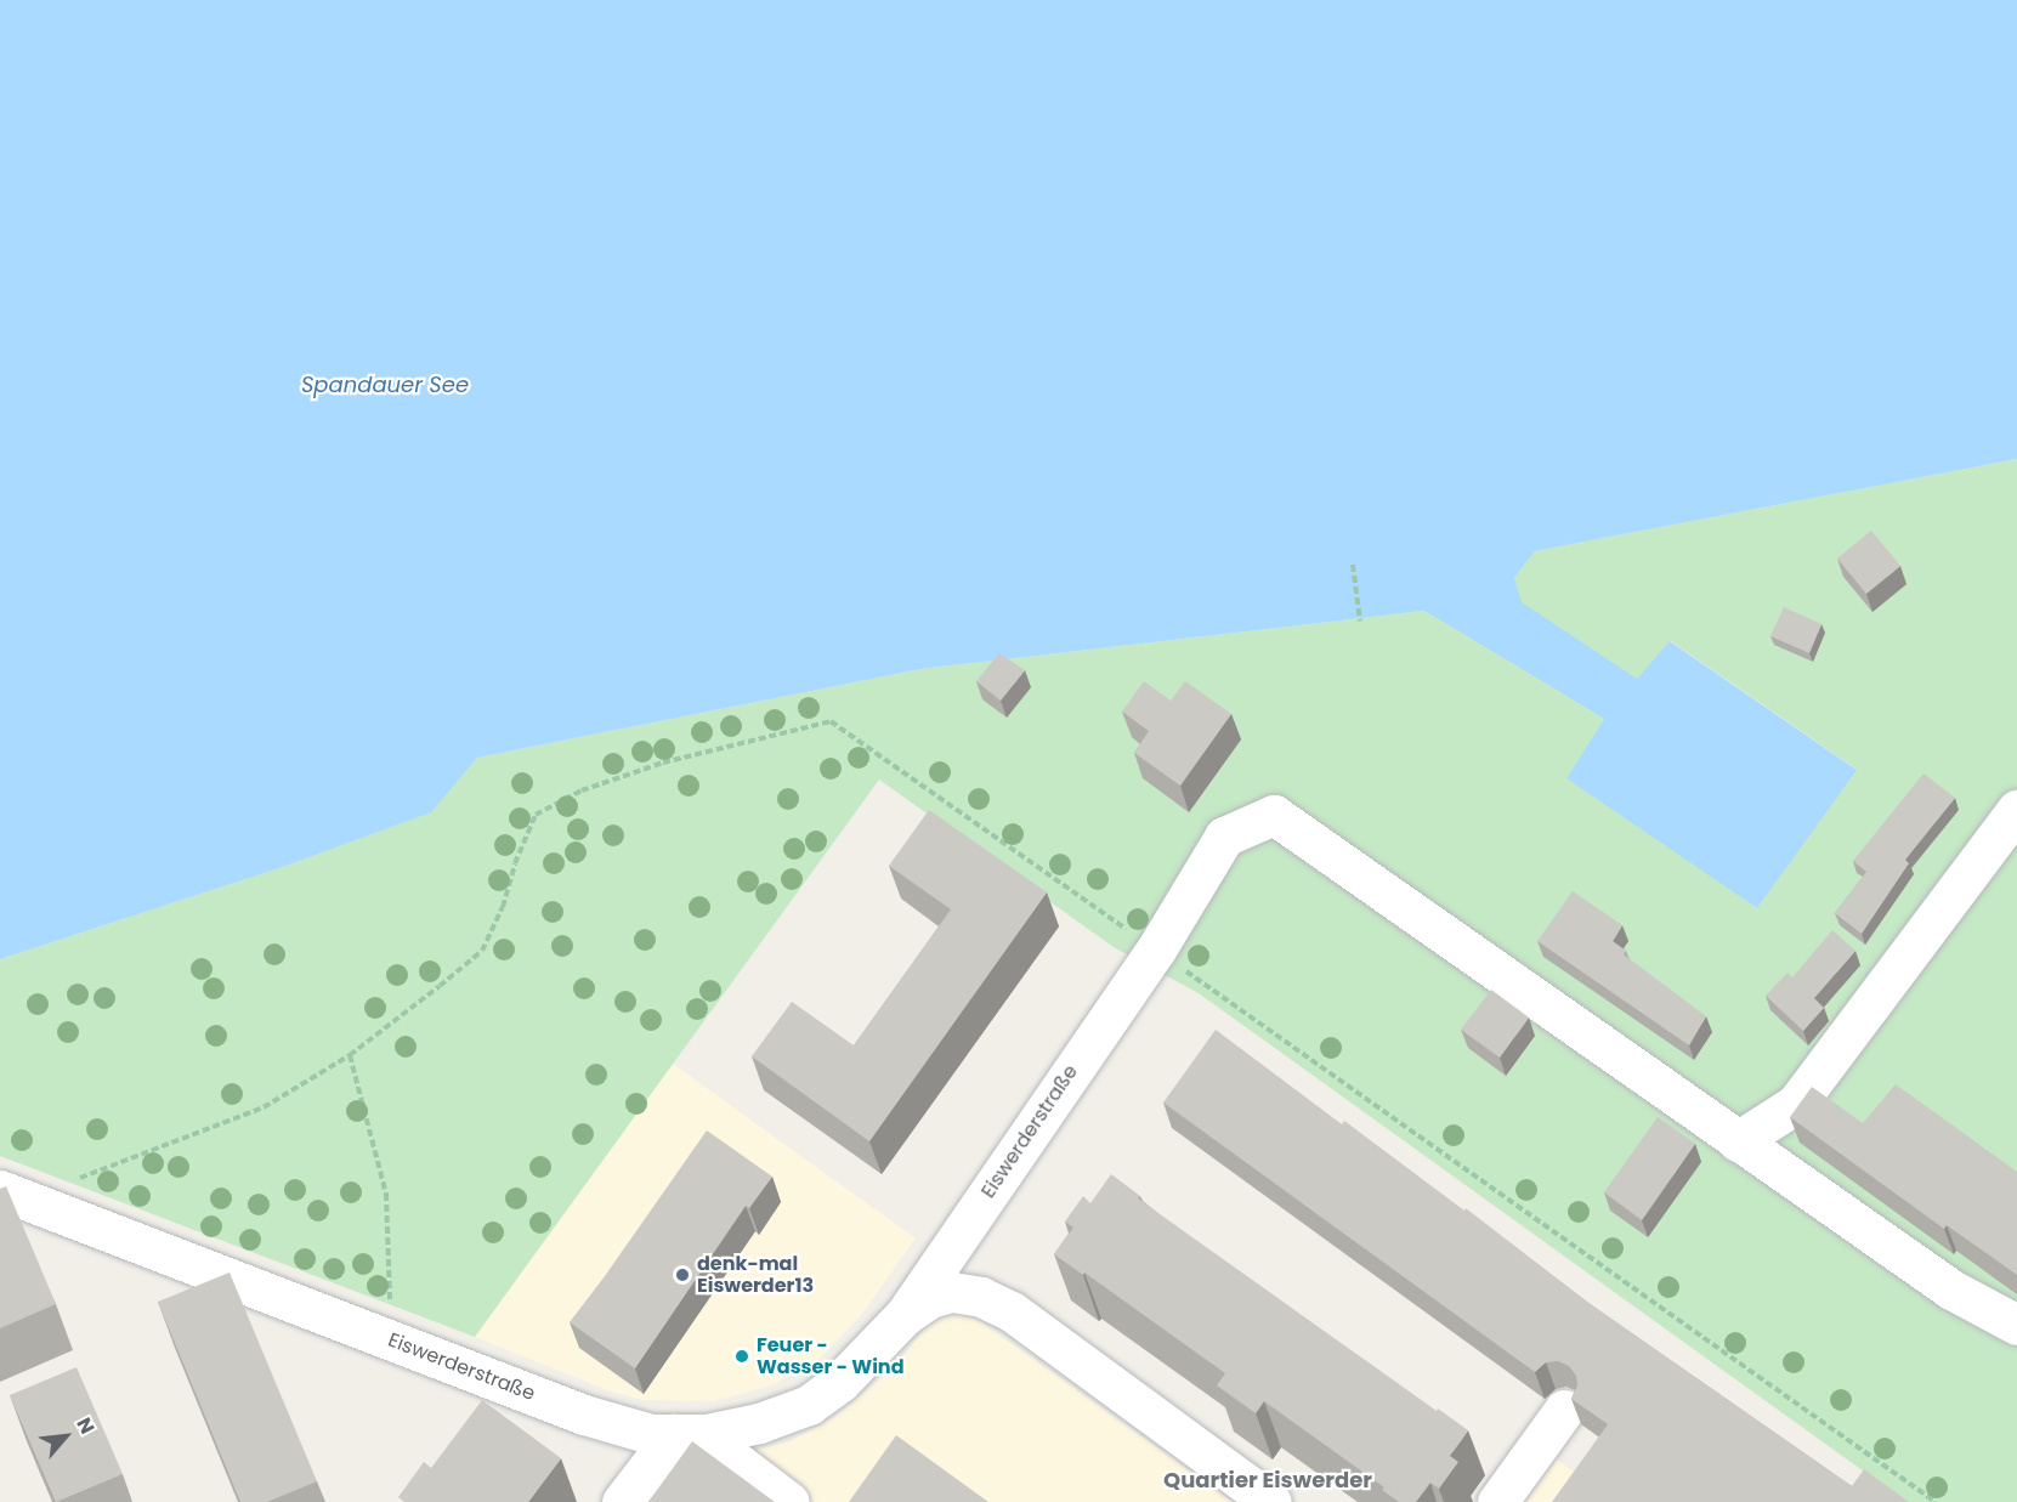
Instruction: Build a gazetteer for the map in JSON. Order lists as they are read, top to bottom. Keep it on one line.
{"streets":{"street":["Eiswerderstraße"]},"districts":["Quartier Eiswerder"],"water":["Spandauer See"],"places":["denk-mal Eiswerder13","Feuer - Wasser - Wind"],"north":"top right"}
